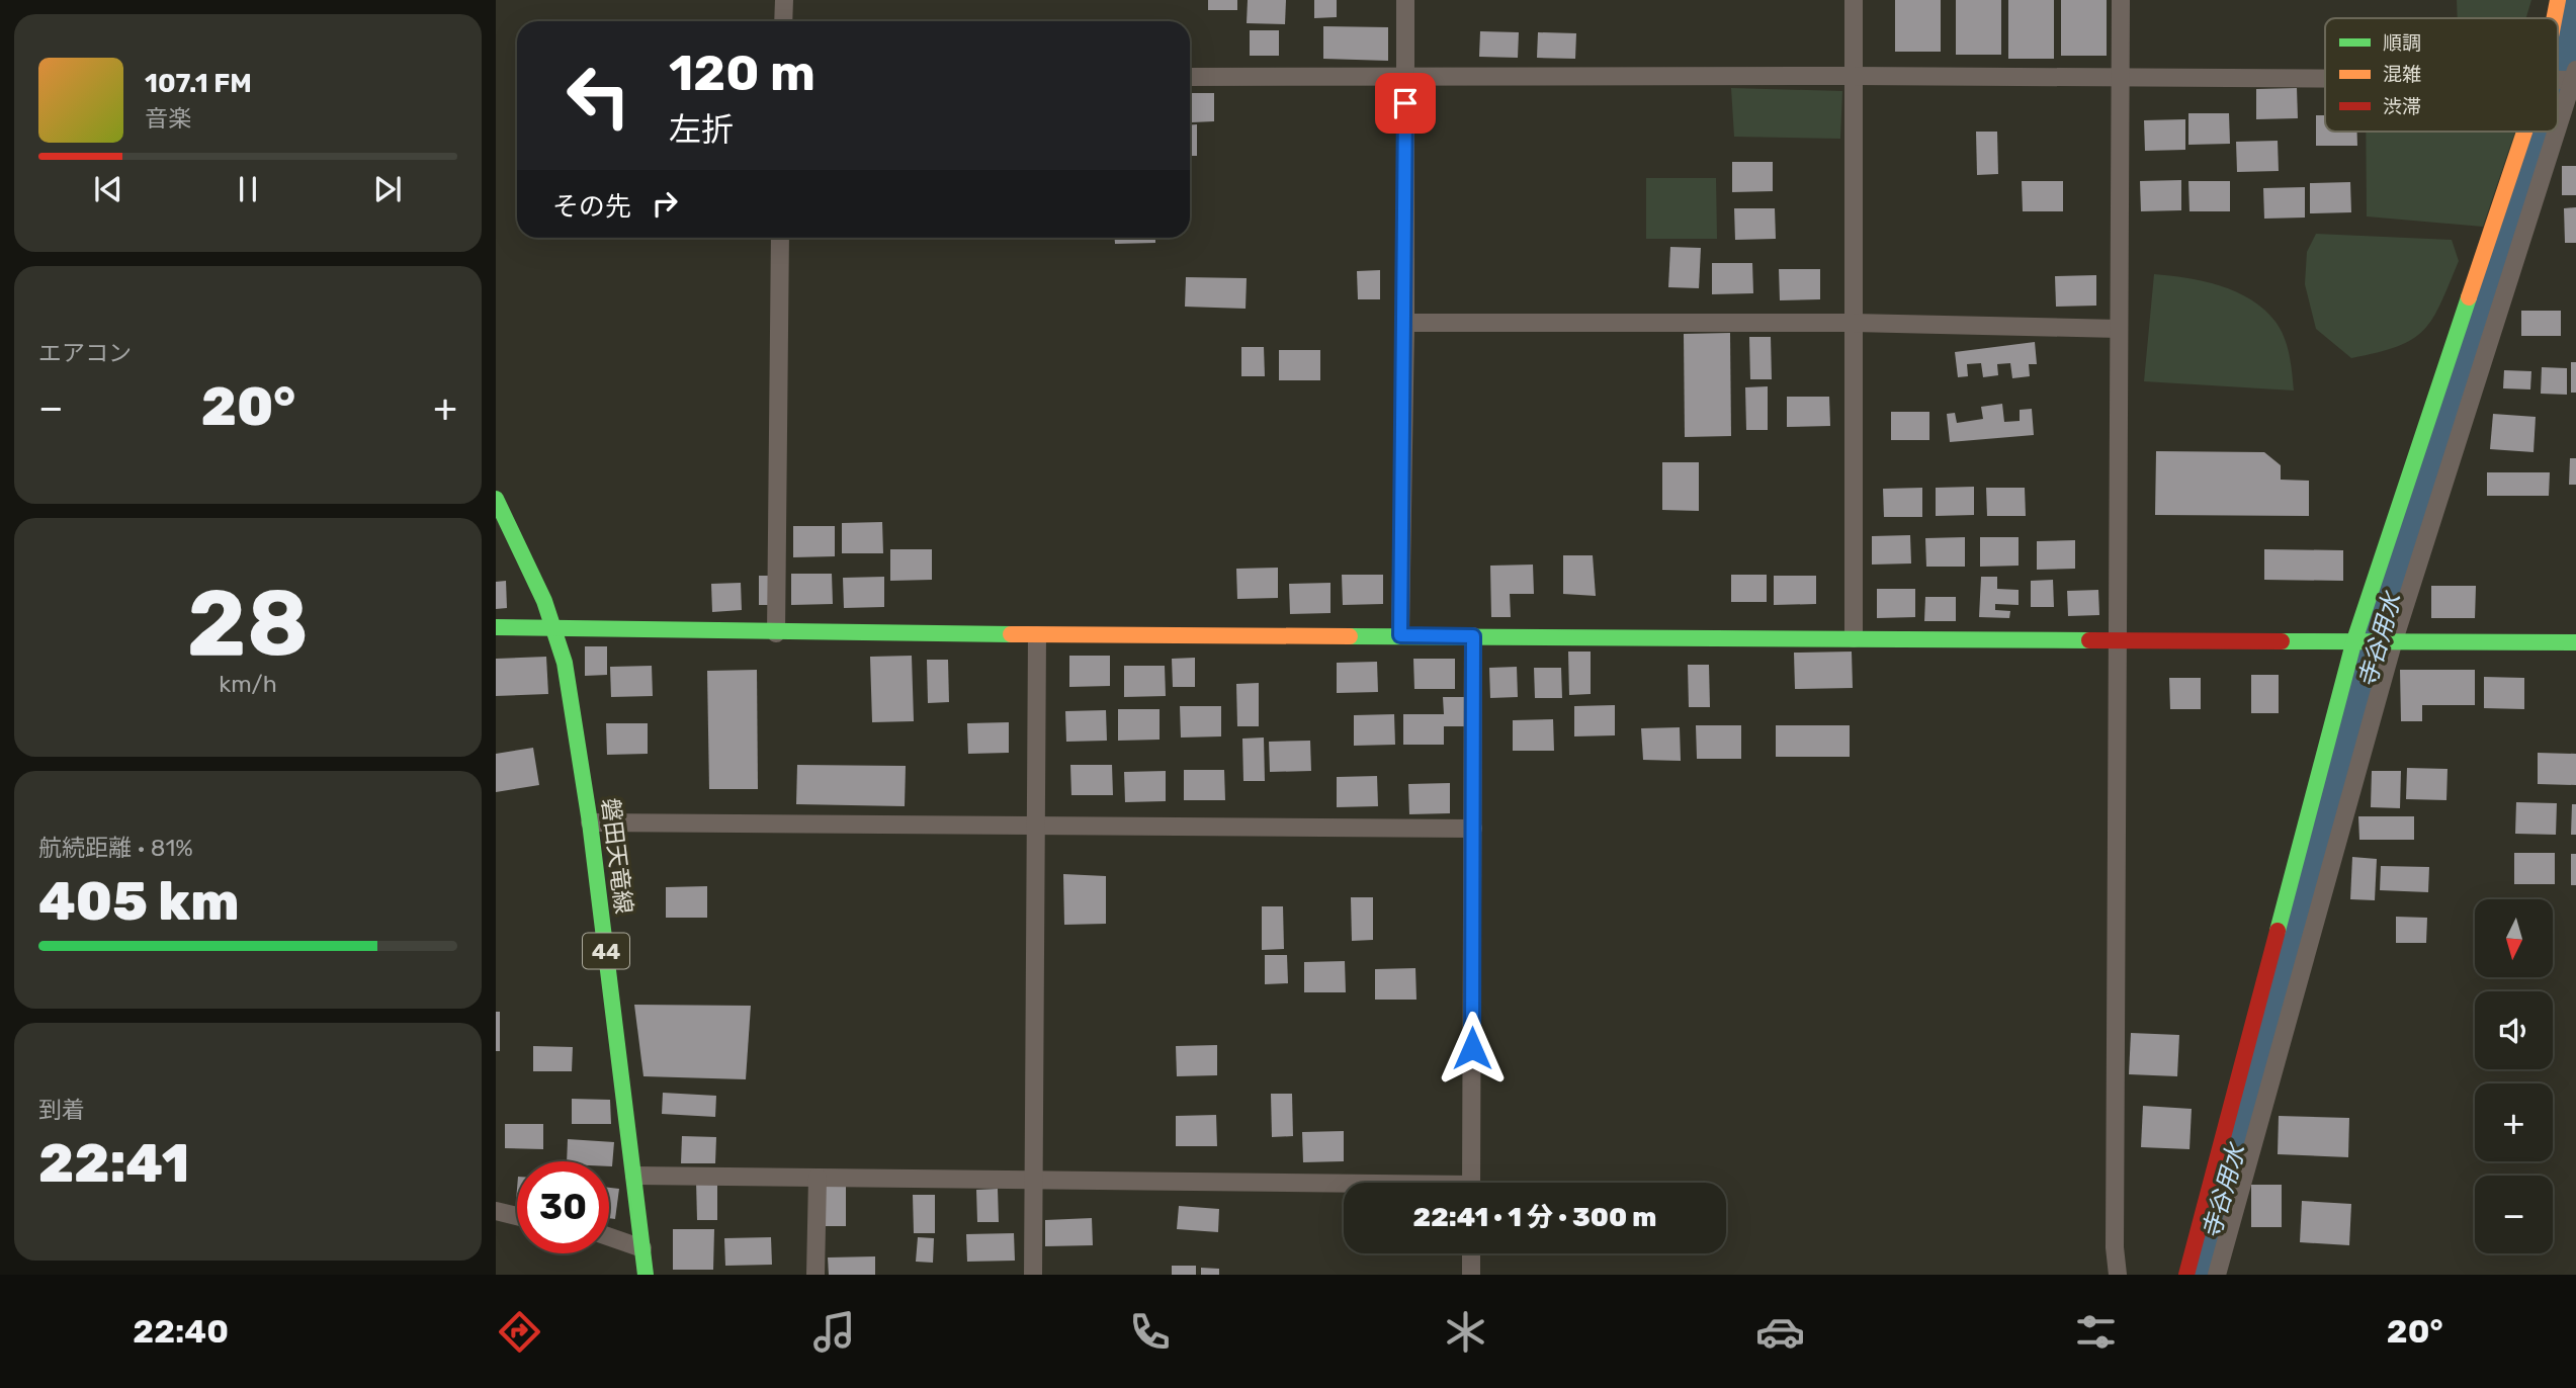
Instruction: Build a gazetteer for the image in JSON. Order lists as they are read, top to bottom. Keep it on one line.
{"streets":{"street":["磐田天竜線","44"]},"water":["寺谷用水"],"legend":["順調","混雑","渋滞"],"north":"bottom","page":{"turn":["120 m","左折"],"song":["107.1 FM","音楽"],"then":"その先","tile":["エアコン",["28","km/h"],["航続距離 · 81%","405 km"],["到着","22:41"]],"heat":["−","20°","+"],"map_buttons":["+","−"],"limit":"30","trip":"22:41 · 1 分 · 300 m","tabs":["22:40","20°"]}}
